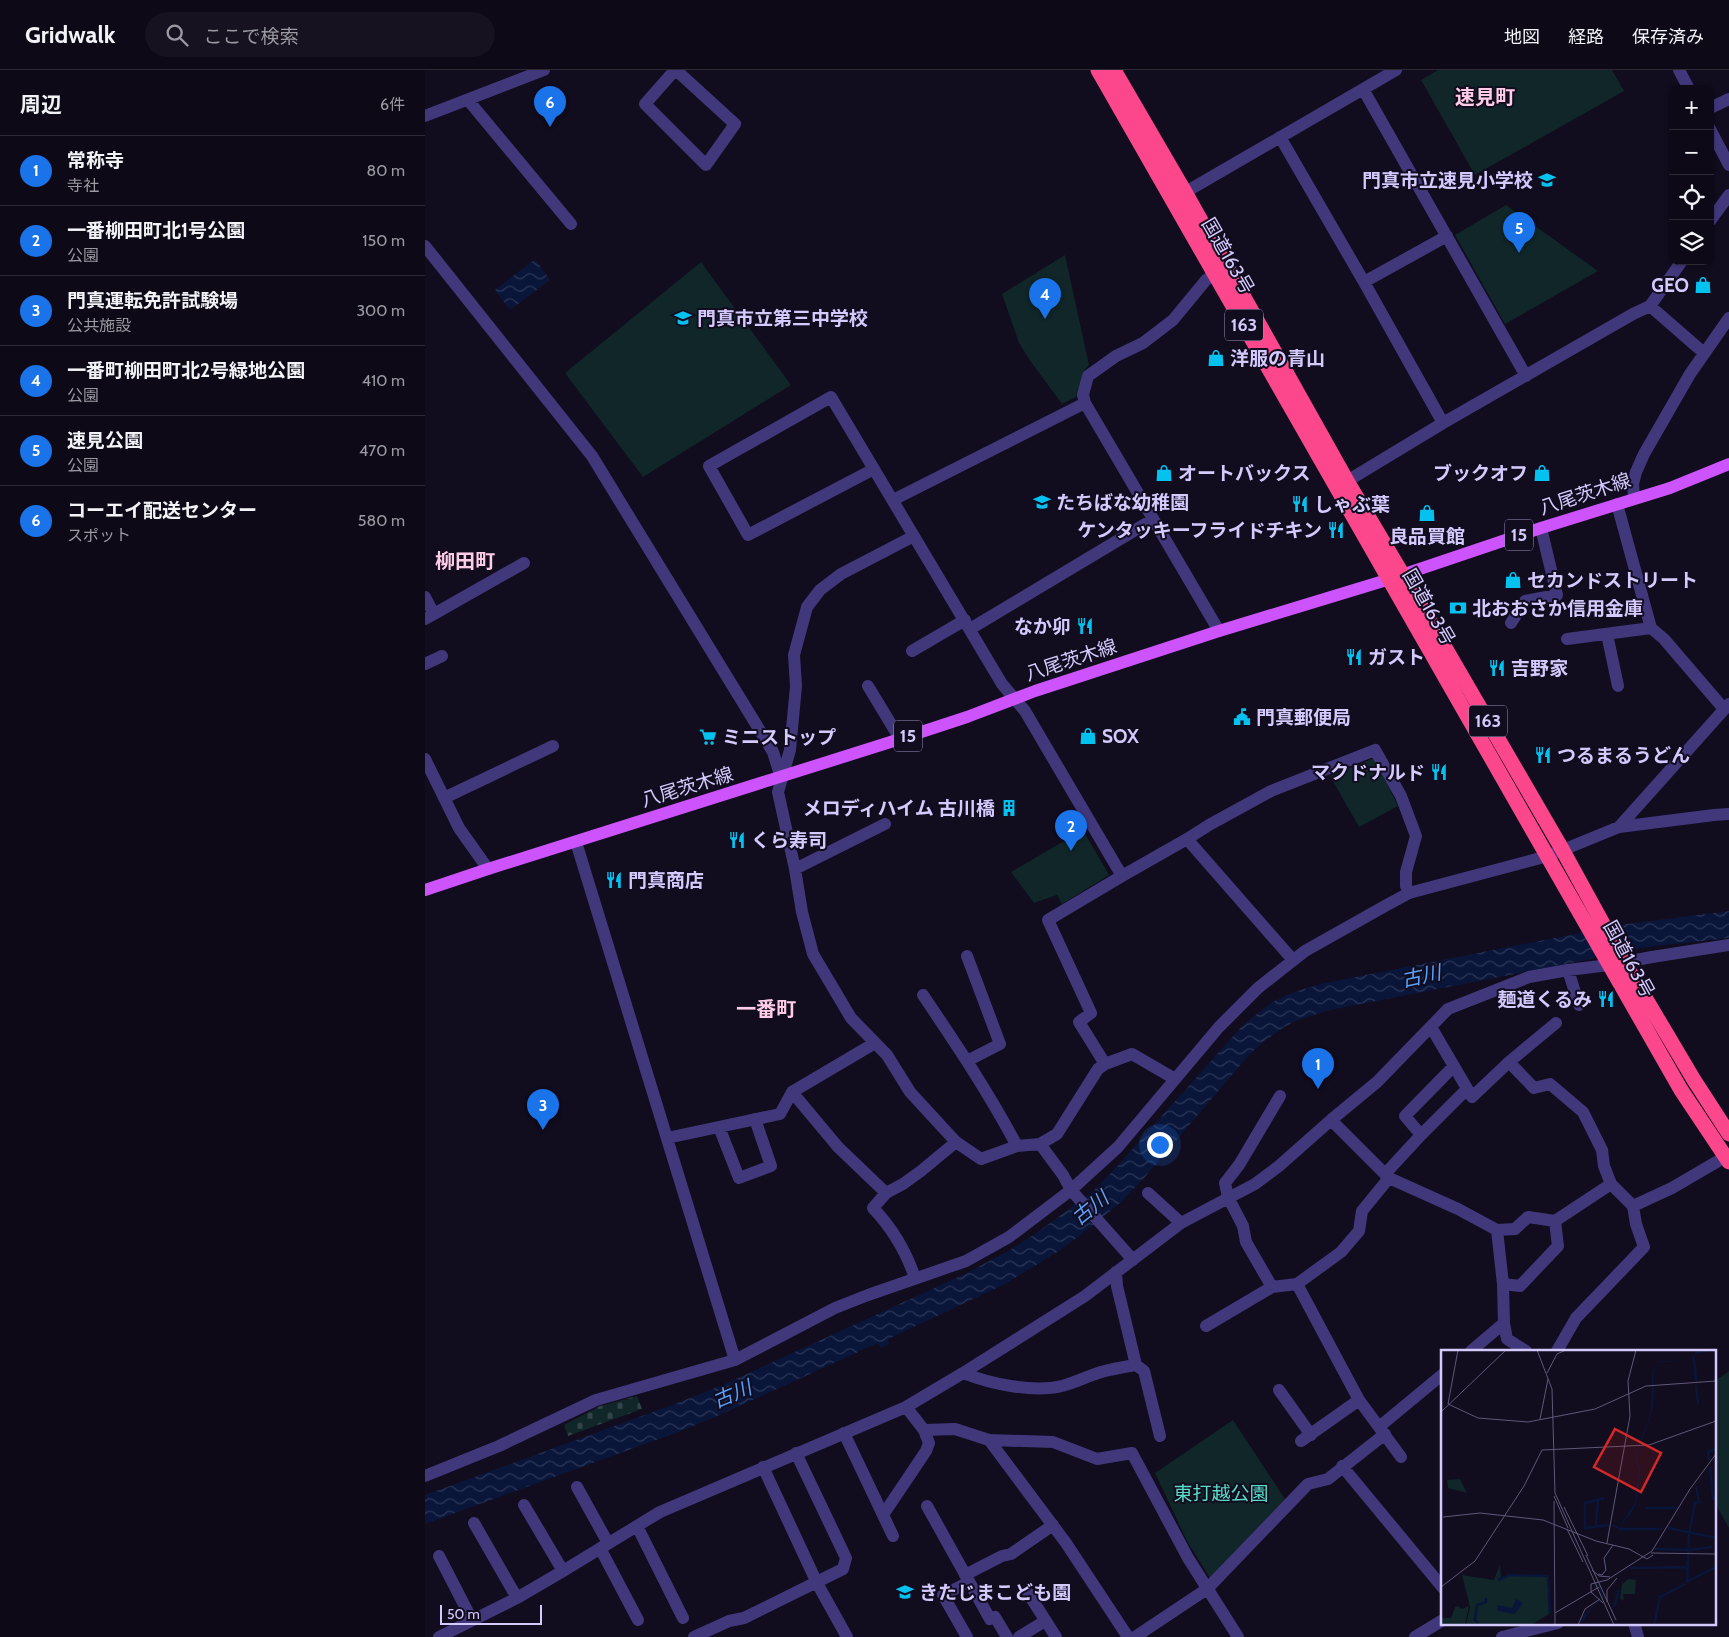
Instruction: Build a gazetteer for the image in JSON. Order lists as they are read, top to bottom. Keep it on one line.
{"streets":{"highway":["国道163号","163"],"main road":["八尾茨木線","15"]},"crossings":[["国道163号","八尾茨木線"]],"districts":["速見町","柳田町","一番町"],"water":["古川"],"parks":["東打越公園"],"places":{"school or university":["門真市立速見小学校","門真市立第三中学校","たちばな幼稚園","きたじまこども園"],"shop":["GEO","洋服の青山","オートバックス","ブックオフ","良品買館","セカンドストリート","SOX"],"restaurant":["しゃぶ葉","ケンタッキーフライドチキン","なか卯","ガスト","吉野家","つるまるうどん","マクドナルド","くら寿司","門真商店","麺道くるみ"],"bank":["北おおさか信用金庫"],"public building":["門真郵便局"],"supermarket":["ミニストップ"],"building":["メロディハイム 古川橋"]},"scale_bar":"50 m","page":{"header":"Gridwalk","search":"ここで検索","nav":["地図","経路","保存済み"],"heading":["周辺","6件"],"map_buttons":["+","−"],"pins":["6","5","4","2","1","3"],"list":[{"mark":"1","name":"常称寺","note":"寺社","value":"80 m"},{"mark":"2","name":"一番柳田町北1号公園","note":"公園","value":"150 m"},{"mark":"3","name":"門真運転免許試験場","note":"公共施設","value":"300 m"},{"mark":"4","name":"一番町柳田町北2号緑地公園","note":"公園","value":"410 m"},{"mark":"5","name":"速見公園","note":"公園","value":"470 m"},{"mark":"6","name":"コーエイ配送センター","note":"スポット","value":"580 m"}],"scale":"50 m"}}
